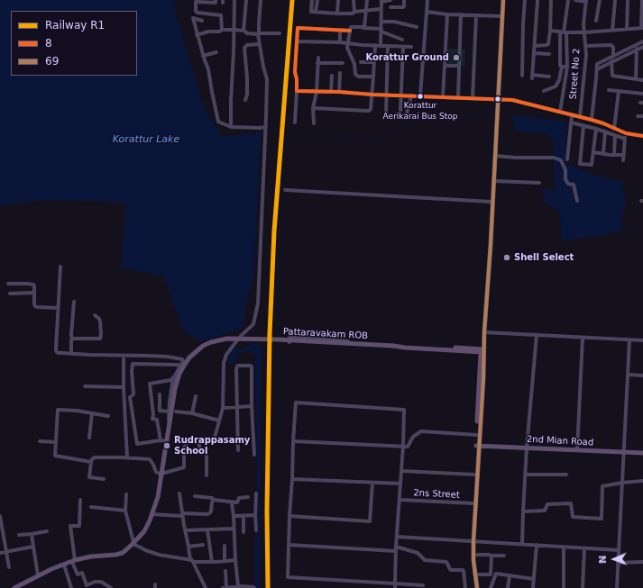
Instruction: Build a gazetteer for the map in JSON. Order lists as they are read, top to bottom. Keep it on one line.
{"streets":{"main road":["Pattaravakam ROB","2nd Mian Road"],"street":["Street No 2","2ns Street"]},"water":["Korattur Lake"],"places":["Korattur Ground","Korattur Aerikarai Bus Stop","Shell Select","Rudrappasamy School"],"lines":["rail line R1","transit line 69","transit line 8"],"legend":["Railway R1","8","69"],"north":"left"}
